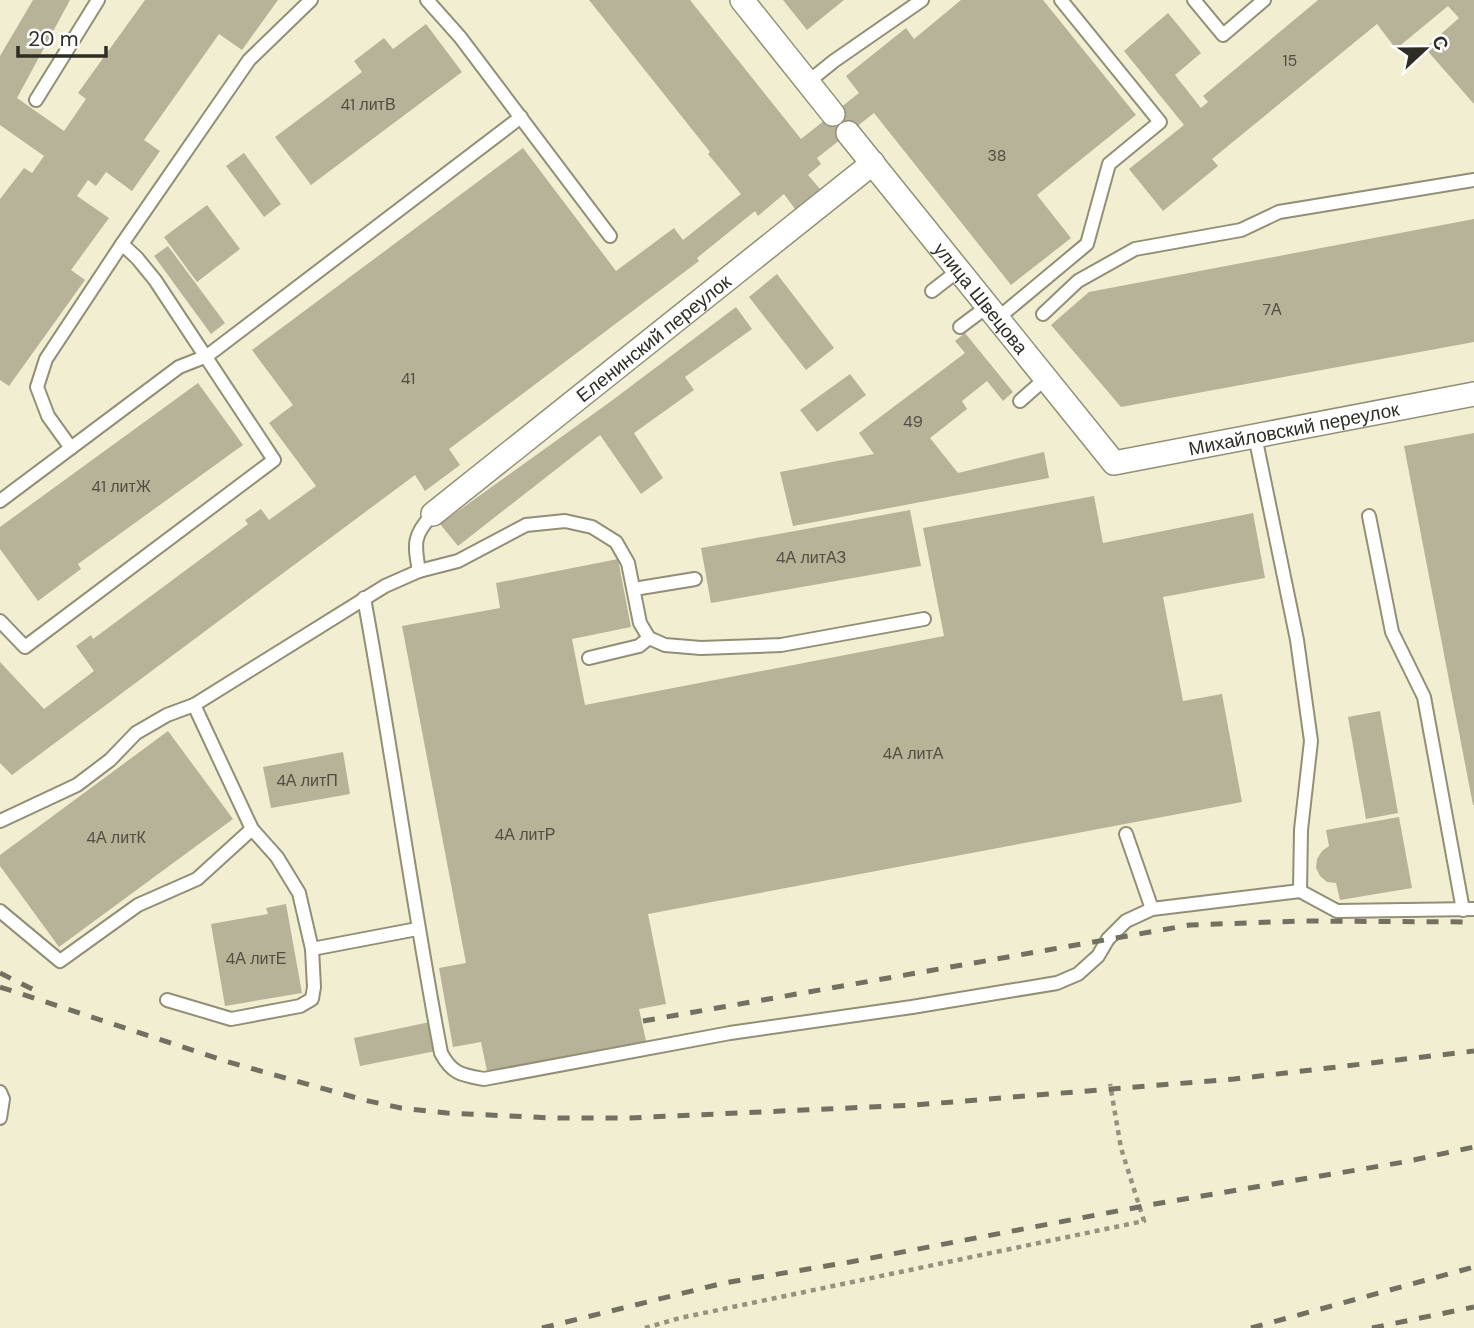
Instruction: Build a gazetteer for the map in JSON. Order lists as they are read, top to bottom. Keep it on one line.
{"streets":{"street":["улица Швецова","Еленинский переулок","Михайловский переулок"]},"crossings":[["улица Швецова","Еленинский переулок"],["улица Швецова","Михайловский переулок"]],"house_numbers":["15","41 литВ","38","7А","41","49","41 литЖ","4А литАЗ","4А литА","4А литП","4А литР","4А литК","4А литЕ"],"scale_bar":"20 m","north":"right"}
